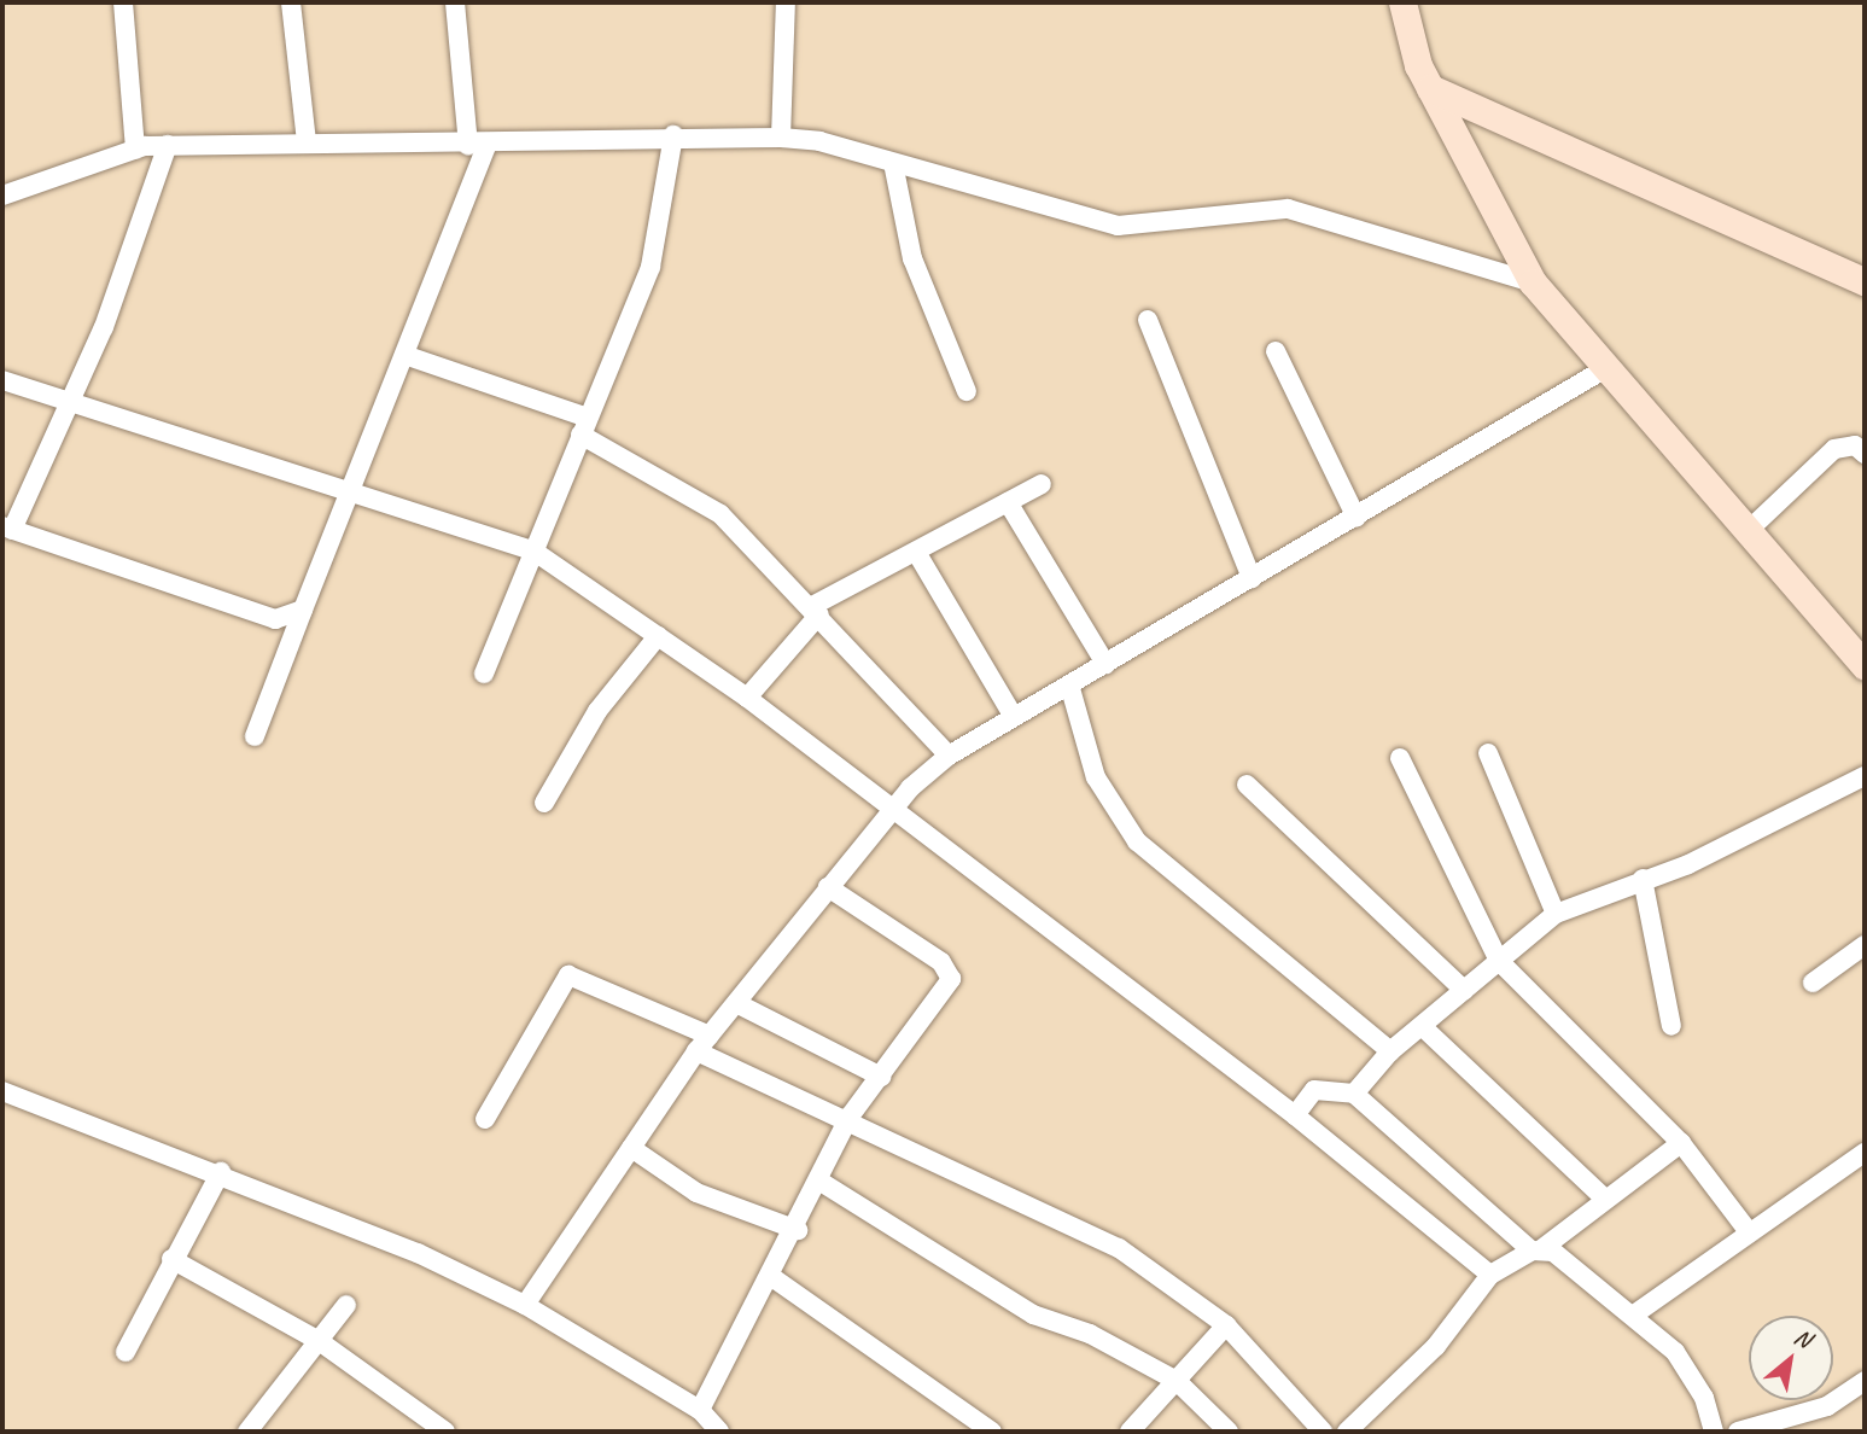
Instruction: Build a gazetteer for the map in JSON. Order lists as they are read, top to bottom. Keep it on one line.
{"north":"top right"}
